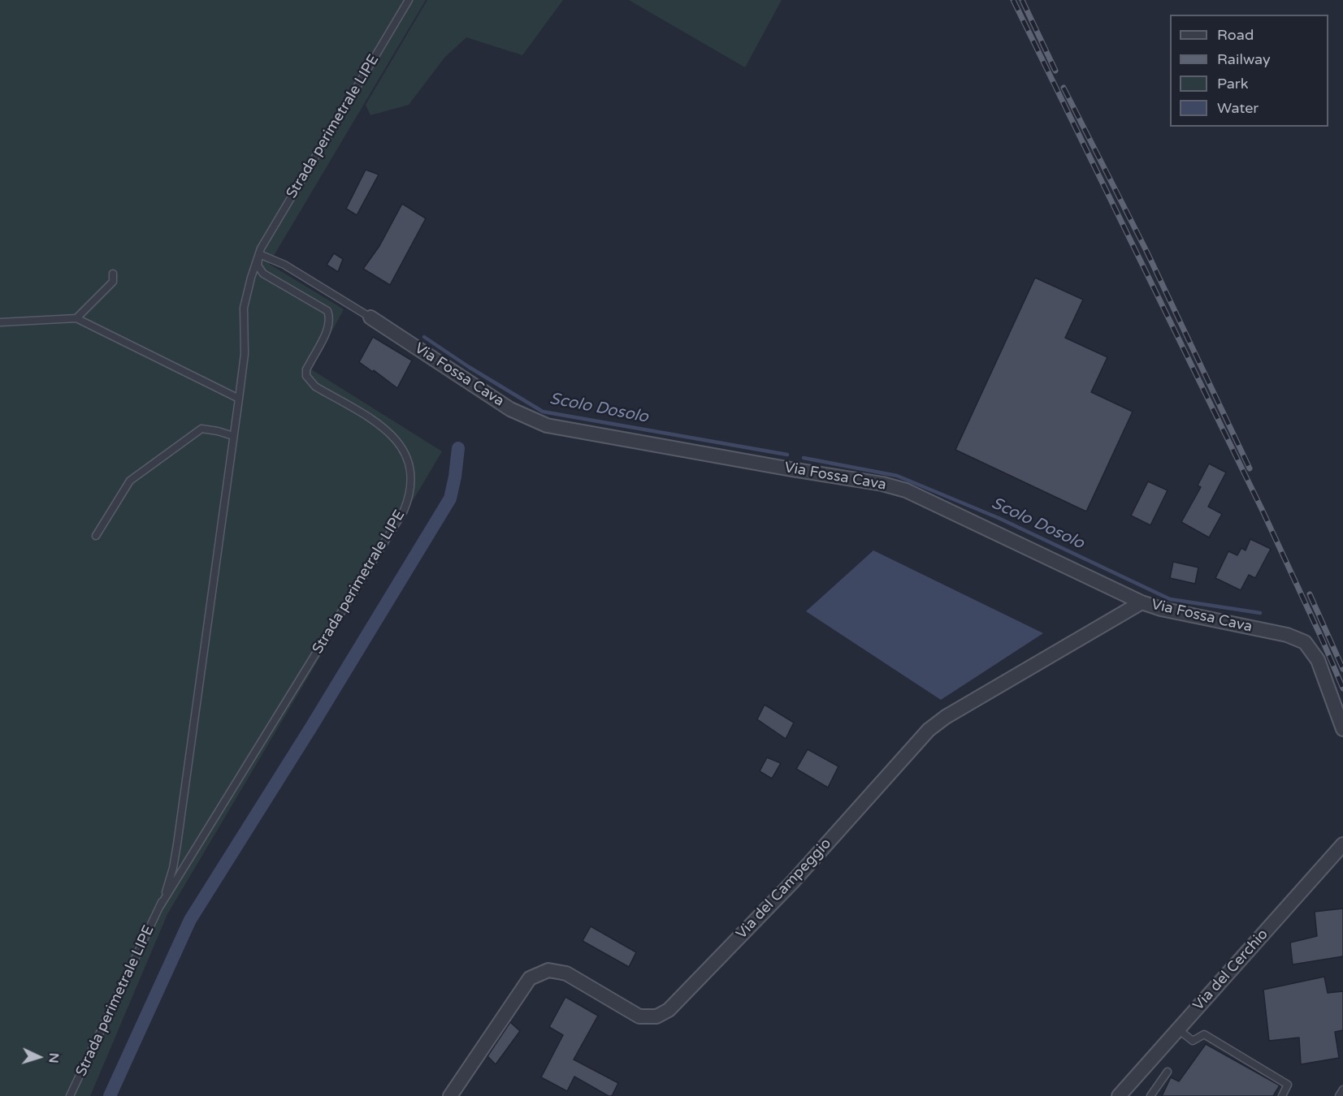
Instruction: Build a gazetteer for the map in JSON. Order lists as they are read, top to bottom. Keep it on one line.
{"streets":{"street":["Via Fossa Cava","Via del Campeggio","Via del Cerchio"],"lane":["Strada perimetrale LIPE"]},"crossings":[["Via Fossa Cava","Via del Campeggio"]],"water":["Scolo Dosolo"],"legend":["Road","Railway","Park","Water"],"north":"right"}
